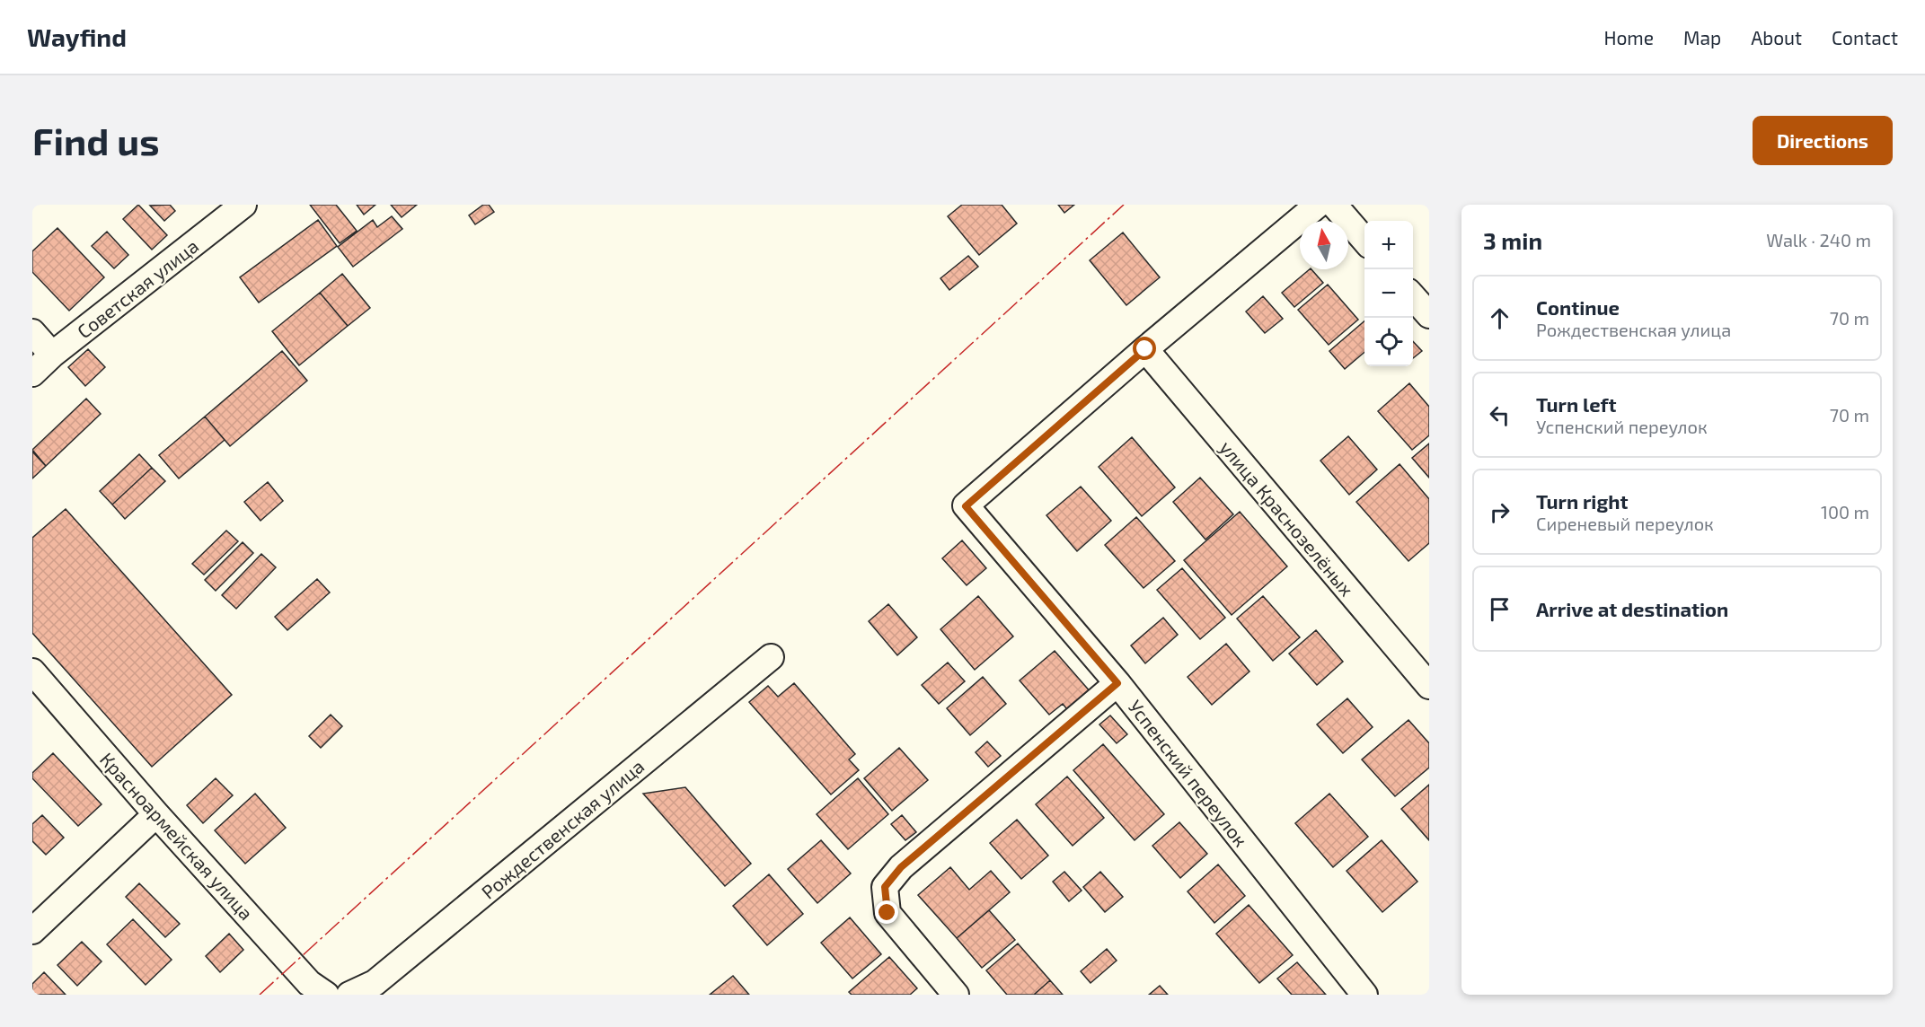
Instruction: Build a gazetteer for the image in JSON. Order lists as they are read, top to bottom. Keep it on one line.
{"streets":{"street":["Советская улица","улица Краснозелёных","Успенский переулок","Рождественская улица","Красноармейская улица"]},"crossings":[["улица Краснозелёных","Успенский переулок"]],"north":"top","page":{"header":"Wayfind","nav":["Home","Map","About","Contact"],"buttons":"Directions","title":"Find us","heading":["3 min","Walk · 240 m"],"map_buttons":["+","−"],"list":[["Continue","Рождественская улица","70 m"],["Turn left","Успенский переулок","70 m"],["Turn right","Сиреневый переулок","100 m"],"Arrive at destination"]}}
